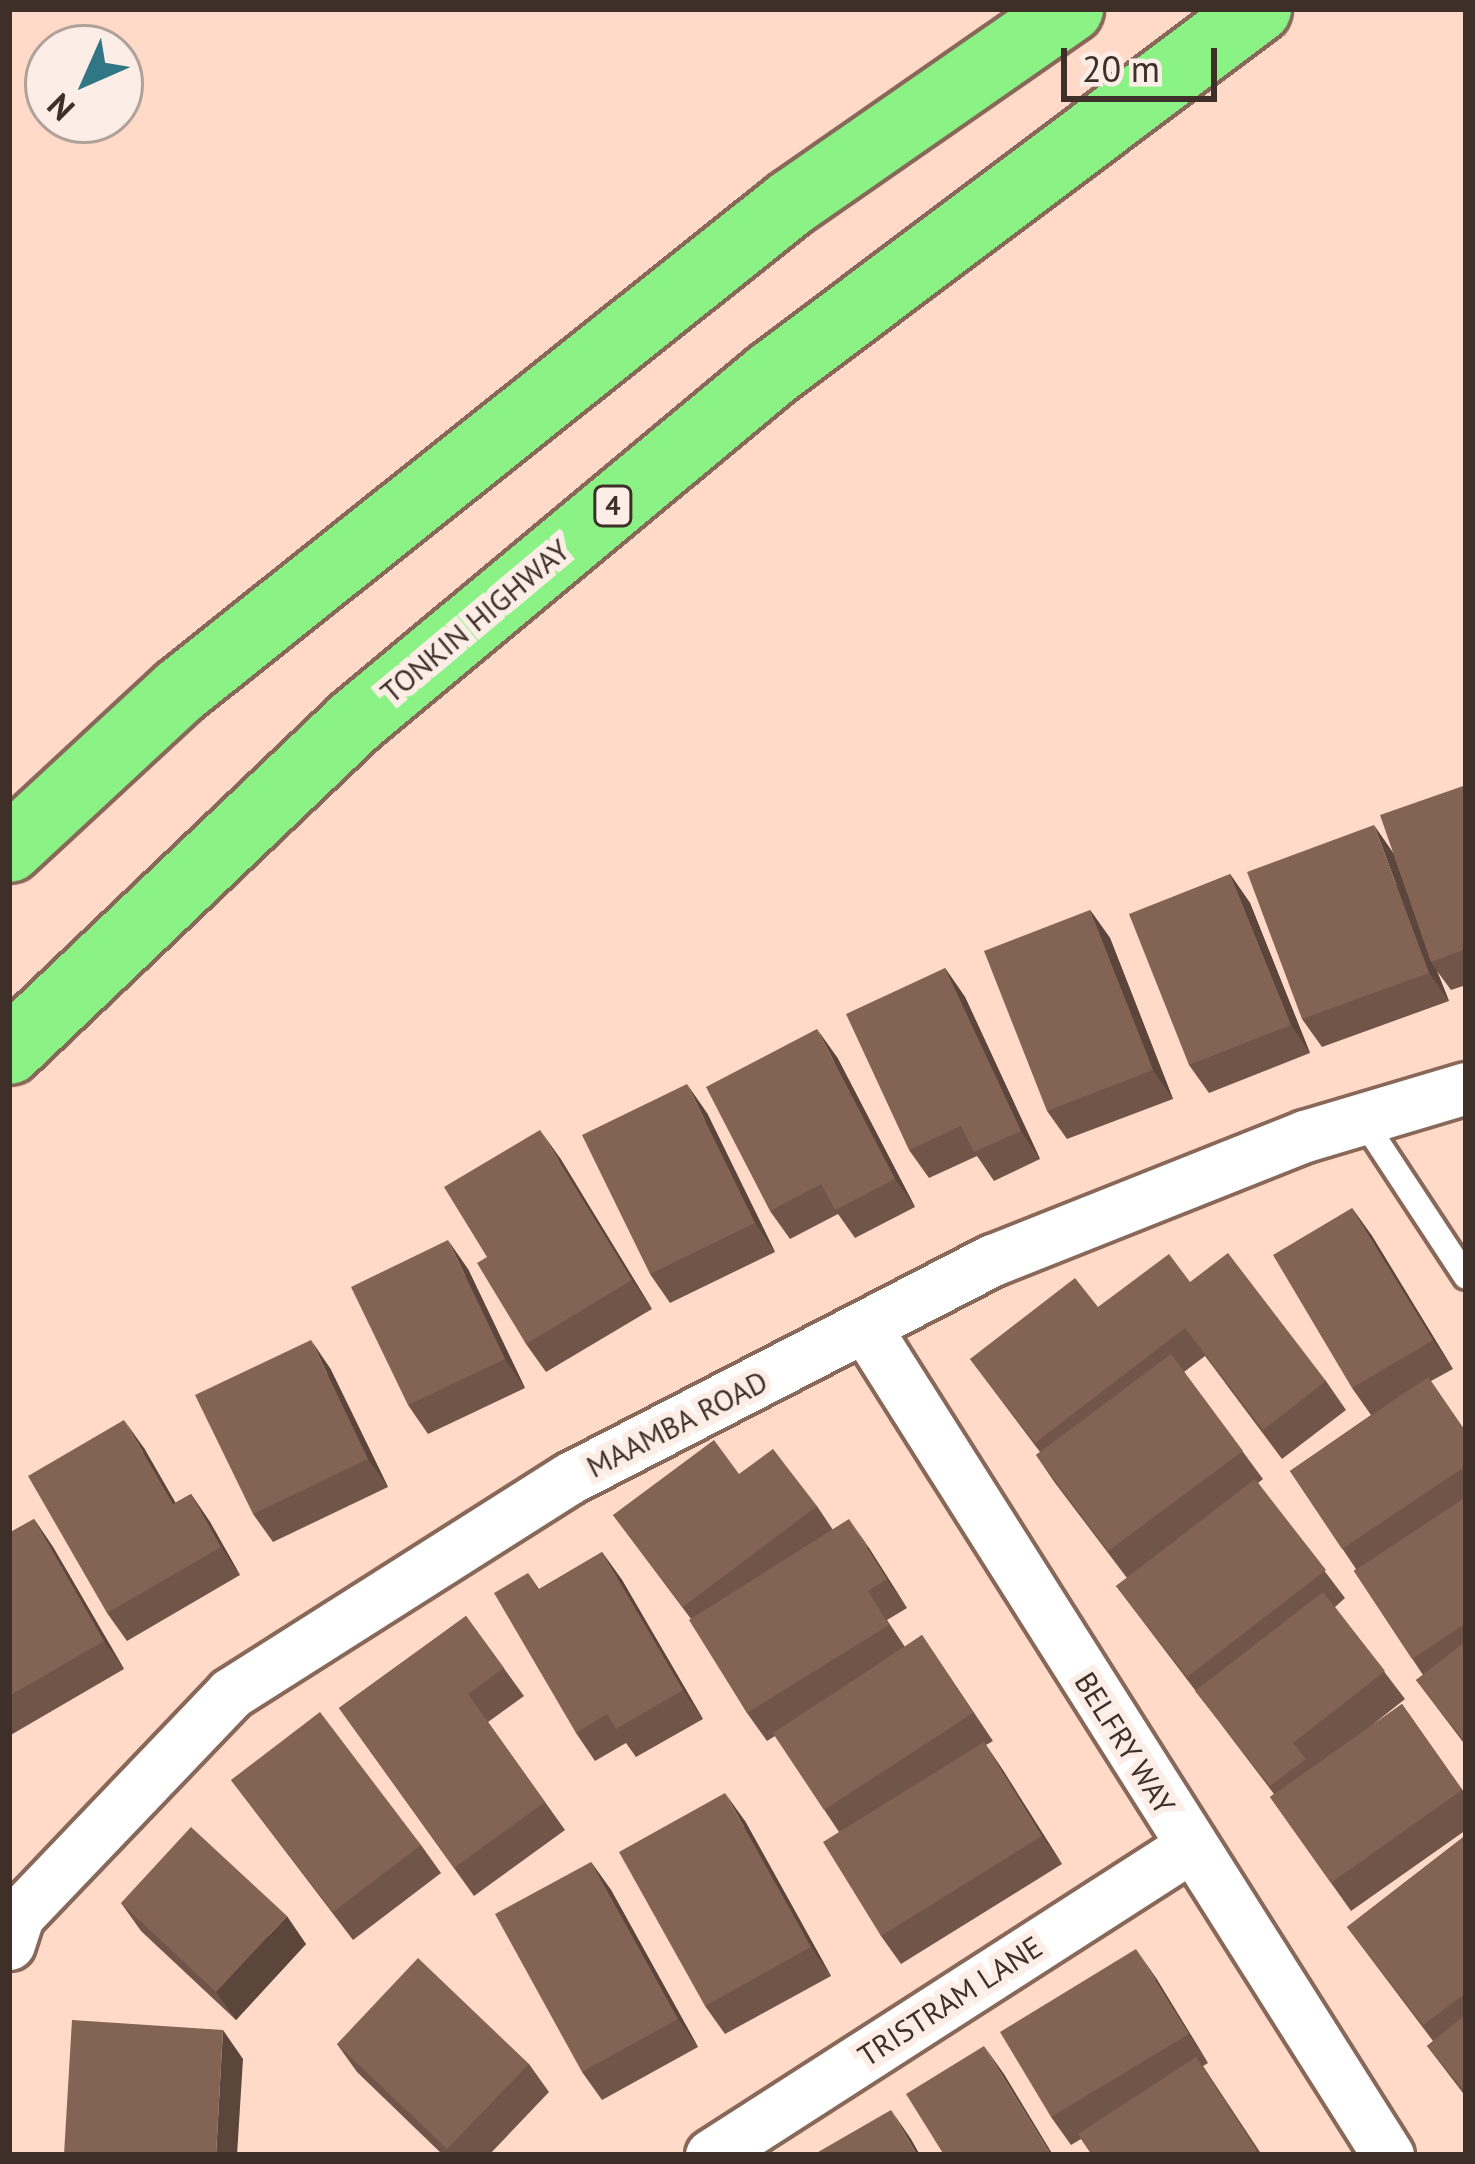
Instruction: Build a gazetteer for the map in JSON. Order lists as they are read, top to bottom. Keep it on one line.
{"streets":{"highway":["4","TONKIN HIGHWAY"],"street":["MAAMBA ROAD","BELFRY WAY","TRISTRAM LANE"]},"crossings":[["MAAMBA ROAD","BELFRY WAY"],["BELFRY WAY","TRISTRAM LANE"]],"scale_bar":"20 m","north":"bottom left"}
